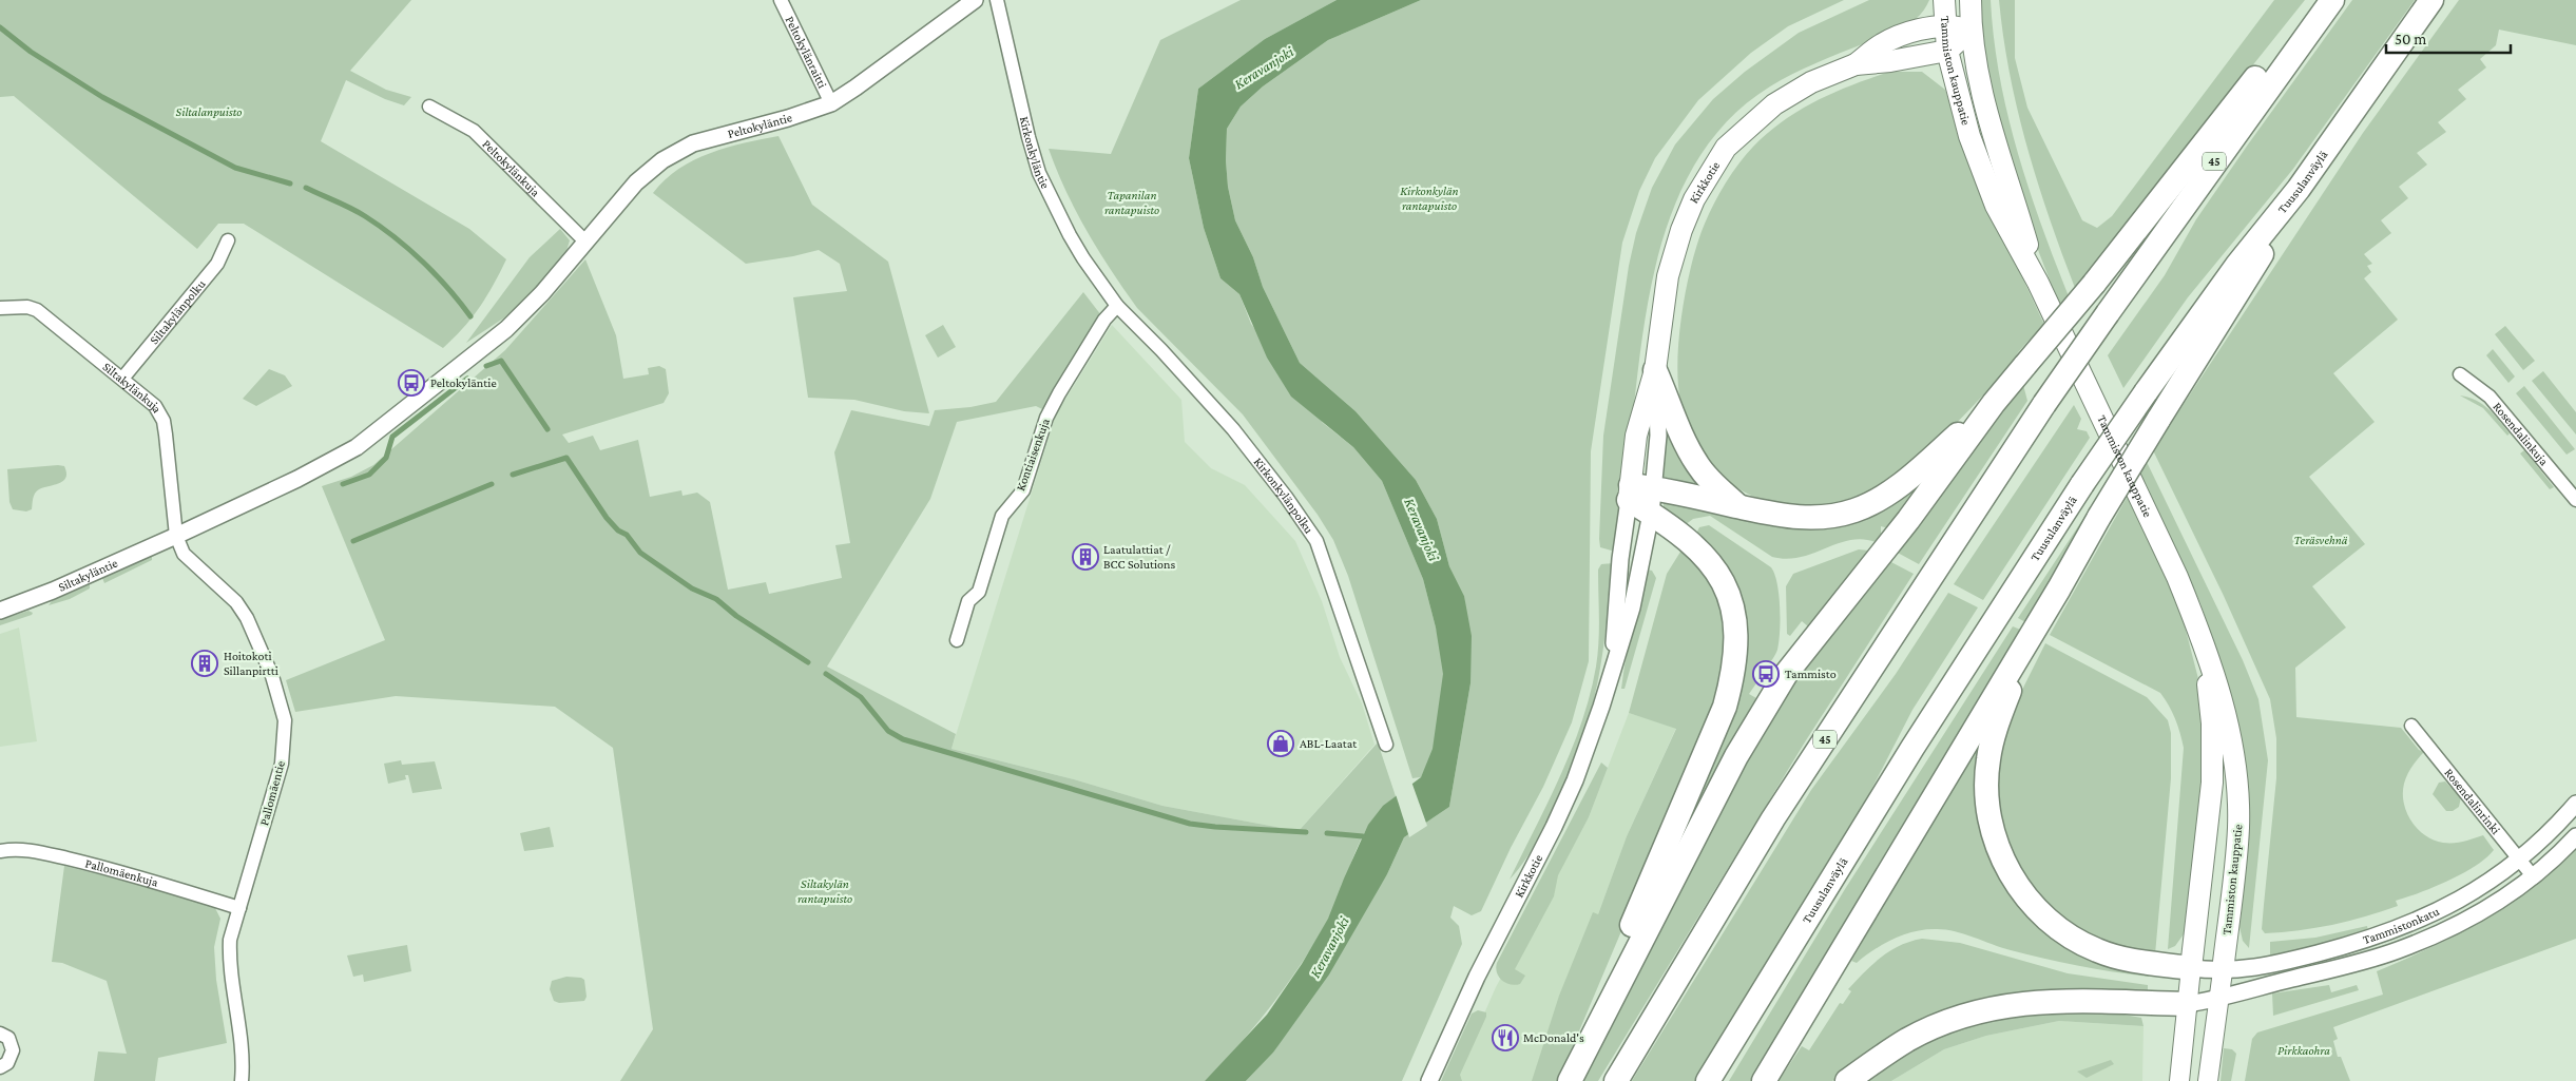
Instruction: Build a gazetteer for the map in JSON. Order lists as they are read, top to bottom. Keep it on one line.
{"streets":{"highway":["45","Tuusulanväylä"],"main road":["Tammiston kauppatie","Kirkkotie"],"street":["Peltokylänraitti","Peltokyläntie","Kirkonkyläntie","Peltokylänkuja","Siltakylänpolku","Siltakylänkuja","Rosendalinkuja","Kontiaisenkuja","Kirkonkylänpolku","Siltakyläntie","Pallomäentie","Rosendalinrinki","Pallomäenkuja","Tammistonkatu"]},"crossings":[["Peltokylänraitti","Peltokyläntie"],["Tammiston kauppatie","Kirkkotie"],["Tammiston kauppatie","Tammistonkatu"],["Peltokyläntie","Peltokylänkuja"],["Peltokyläntie","Siltakylänkuja"],["Peltokyläntie","Siltakyläntie"],["Peltokyläntie","Pallomäentie"],["Kirkonkyläntie","Kirkonkylänpolku"],["Siltakylänpolku","Siltakylänkuja"],["Siltakylänkuja","Siltakyläntie"],["Siltakylänkuja","Pallomäentie"],["Kontiaisenkuja","Kirkonkylänpolku"],["Siltakyläntie","Pallomäentie"],["Pallomäentie","Pallomäenkuja"],["Rosendalinrinki","Tammistonkatu"]],"water":["Keravanjoki"],"parks":["Siltalanpuisto","Kirkonkylän rantapuisto","Tapanilan rantapuisto","Teräsvehnä","Siltakylän rantapuisto","Pirkkaohra"],"places":{"bus stop":["Peltokyläntie","Tammisto"],"building":["Laatulattiat / BCC Solutions","Hoitokoti Sillanpirtti"],"shop":["ABL-Laatat"],"restaurant":["McDonald's"]},"scale_bar":"50 m"}
